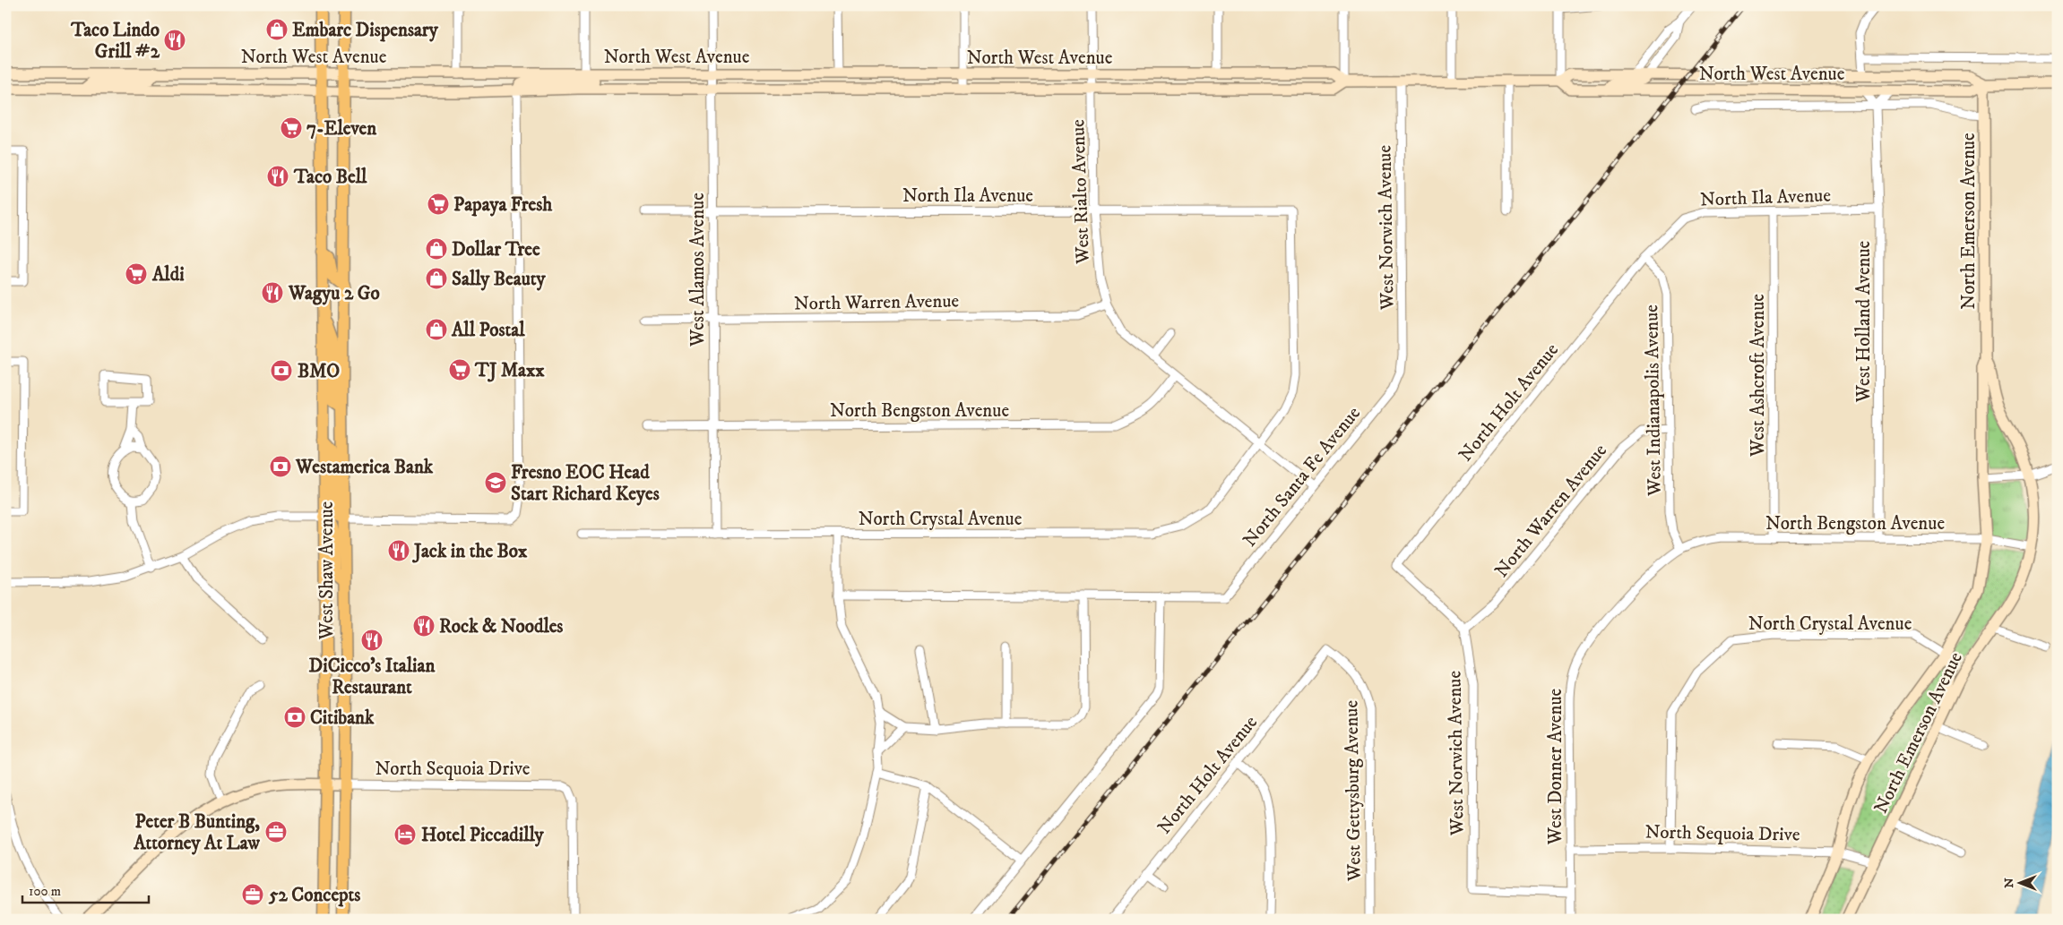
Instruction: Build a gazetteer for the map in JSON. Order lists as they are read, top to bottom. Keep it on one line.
{"streets":{"main road":["North West Avenue","North Emerson Avenue","West Shaw Avenue"],"street":["West Rialto Avenue","North Ila Avenue","West Norwich Avenue","West Alamos Avenue","North Warren Avenue","West Holland Avenue","West Ashcroft Avenue","West Indianapolis Avenue","North Holt Avenue","North Bengston Avenue","North Santa Fe Avenue","North Crystal Avenue","West Donner Avenue","North Sequoia Drive","West Gettysburg Avenue"]},"crossings":[["North West Avenue","West Rialto Avenue"],["North West Avenue","North Emerson Avenue"],["North West Avenue","West Norwich Avenue"],["North West Avenue","West Alamos Avenue"],["North West Avenue","West Shaw Avenue"],["West Rialto Avenue","North Ila Avenue"],["West Rialto Avenue","North Warren Avenue"],["West Rialto Avenue","North Bengston Avenue"],["West Rialto Avenue","North Santa Fe Avenue"],["West Rialto Avenue","North Crystal Avenue"],["North Ila Avenue","West Alamos Avenue"],["North Ila Avenue","West Holland Avenue"],["North Ila Avenue","West Ashcroft Avenue"],["North Ila Avenue","West Indianapolis Avenue"],["North Ila Avenue","North Holt Avenue"],["North Ila Avenue","North Crystal Avenue"],["North Emerson Avenue","North Bengston Avenue"],["North Emerson Avenue","North Crystal Avenue"],["North Emerson Avenue","North Sequoia Drive"],["West Norwich Avenue","North Warren Avenue"],["West Norwich Avenue","North Holt Avenue"],["West Norwich Avenue","North Santa Fe Avenue"],["West Norwich Avenue","West Donner Avenue"],["West Alamos Avenue","North Warren Avenue"],["West Alamos Avenue","North Bengston Avenue"],["West Alamos Avenue","North Crystal Avenue"],["North Warren Avenue","West Indianapolis Avenue"],["North Warren Avenue","North Holt Avenue"],["West Holland Avenue","North Bengston Avenue"],["West Ashcroft Avenue","North Bengston Avenue"],["West Indianapolis Avenue","North Holt Avenue"],["West Indianapolis Avenue","North Bengston Avenue"],["West Indianapolis Avenue","West Donner Avenue"],["North Holt Avenue","West Gettysburg Avenue"],["North Bengston Avenue","West Donner Avenue"],["North Crystal Avenue","North Sequoia Drive"],["West Shaw Avenue","North Sequoia Drive"],["West Donner Avenue","North Sequoia Drive"]],"places":{"shop":["Embarc Dispensary","Dollar Tree","Sally Beauty","All Postal"],"restaurant":["Taco Lindo Grill #2","Taco Bell","Wagyu 2 Go","Jack in the Box","Rock & Noodles","DiCicco's Italian Restaurant"],"supermarket":["7-Eleven","Papaya Fresh","Aldi","TJ Maxx"],"bank":["BMO","Westamerica Bank","Citibank"],"school or university":["Fresno EOC Head Start Richard Keyes"],"office":["Peter B Bunting, Attorney At Law","52 Concepts"],"hotel":["Hotel Piccadilly"]},"scale_bar":"100 m","north":"left"}
